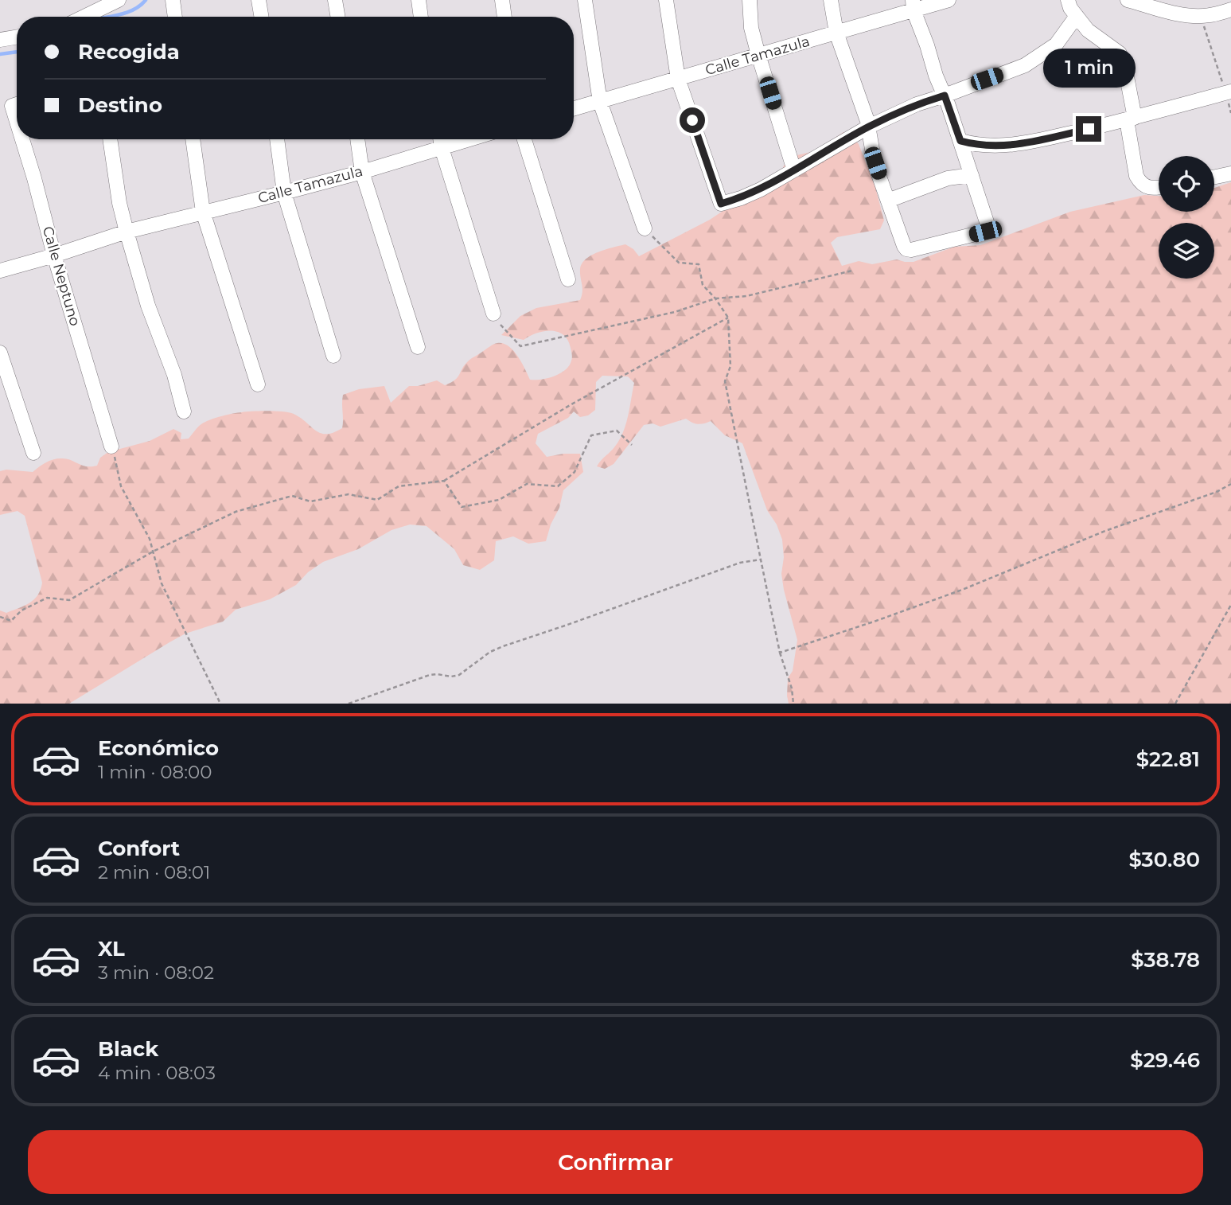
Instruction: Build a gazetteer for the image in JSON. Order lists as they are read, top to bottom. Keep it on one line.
{"streets":{"street":["Calle Tamazula","Calle Neptuno"]},"crossings":[["Calle Tamazula","Calle Neptuno"]],"page":{"banner":["Recogida","Destino"],"bubble":"1 min","list":[{"name":"Económico","note":"1 min · 08:00","value":"$22.81"},{"name":"Confort","note":"2 min · 08:01","value":"$30.80"},{"name":"XL","note":"3 min · 08:02","value":"$38.78"},{"name":"Black","note":"4 min · 08:03","value":"$29.46"}],"buttons":"Confirmar"}}
